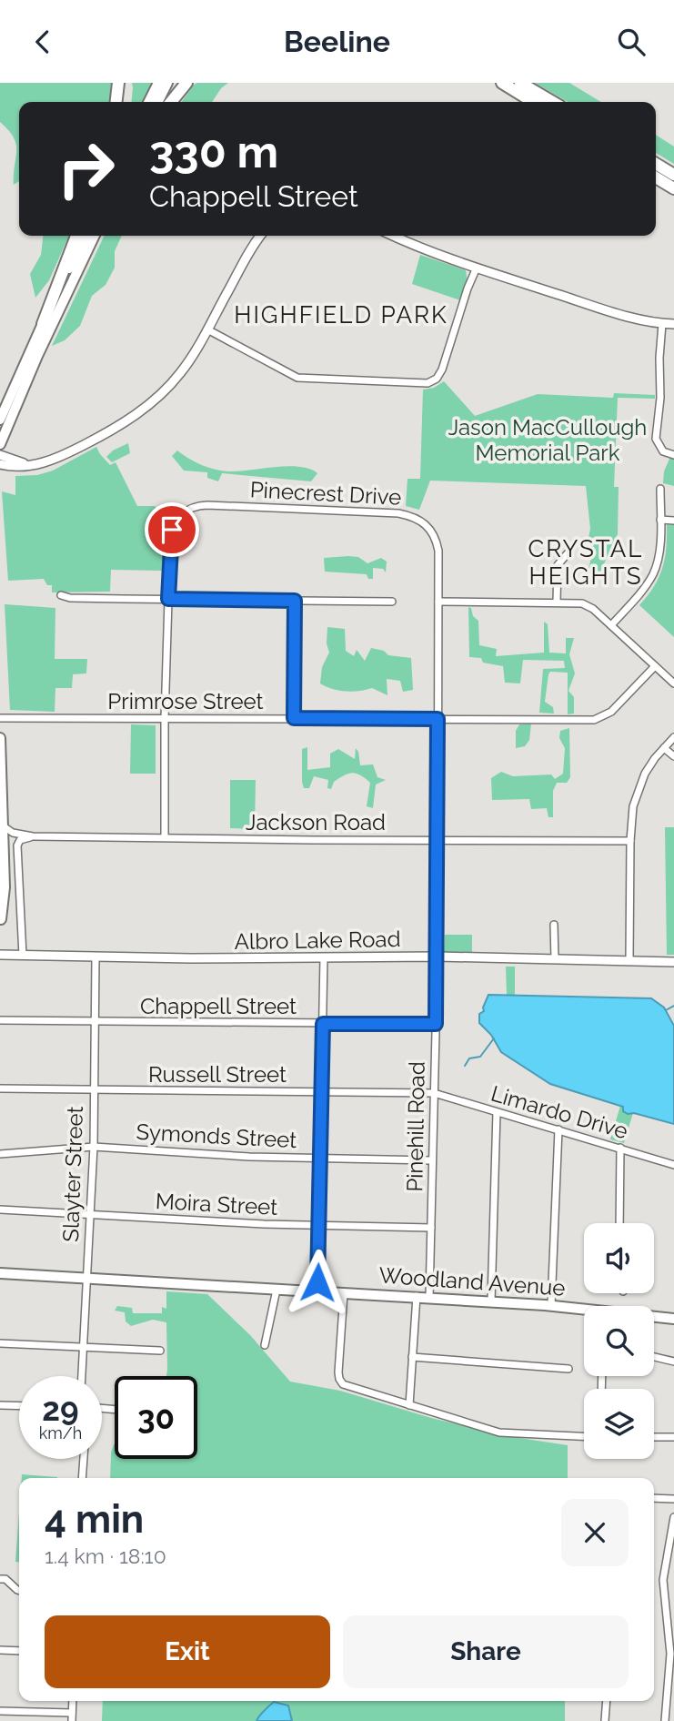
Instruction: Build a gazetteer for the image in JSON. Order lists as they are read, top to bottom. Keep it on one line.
{"streets":{"main road":["Woodland Avenue"],"street":["Pinecrest Drive","Primrose Street","Jackson Road","Albro Lake Road","Chappell Street","Russell Street","Limardo Drive","Pinehill Road","Symonds Street","Slayter Street","Moira Street"]},"crossings":[["Pinecrest Drive","Primrose Street"],["Pinecrest Drive","Jackson Road"],["Pinecrest Drive","Albro Lake Road"],["Pinecrest Drive","Pinehill Road"],["Albro Lake Road","Pinehill Road"],["Albro Lake Road","Slayter Street"],["Chappell Street","Pinehill Road"],["Chappell Street","Slayter Street"],["Russell Street","Limardo Drive"],["Russell Street","Pinehill Road"],["Russell Street","Slayter Street"],["Limardo Drive","Pinehill Road"],["Pinehill Road","Symonds Street"],["Pinehill Road","Moira Street"],["Pinehill Road","Woodland Avenue"],["Symonds Street","Slayter Street"],["Slayter Street","Moira Street"],["Slayter Street","Woodland Avenue"]],"districts":["HIGHFIELD PARK","CRYSTAL HEIGHTS"],"parks":["Jason MacCullough Memorial Park"],"page":{"header":"Beeline","turn":["330 m","Chappell Street"],"speed":"29 km/h","limit":"30","heading":["4 min","1.4 km · 18:10"],"buttons":["Exit","Share"]}}
